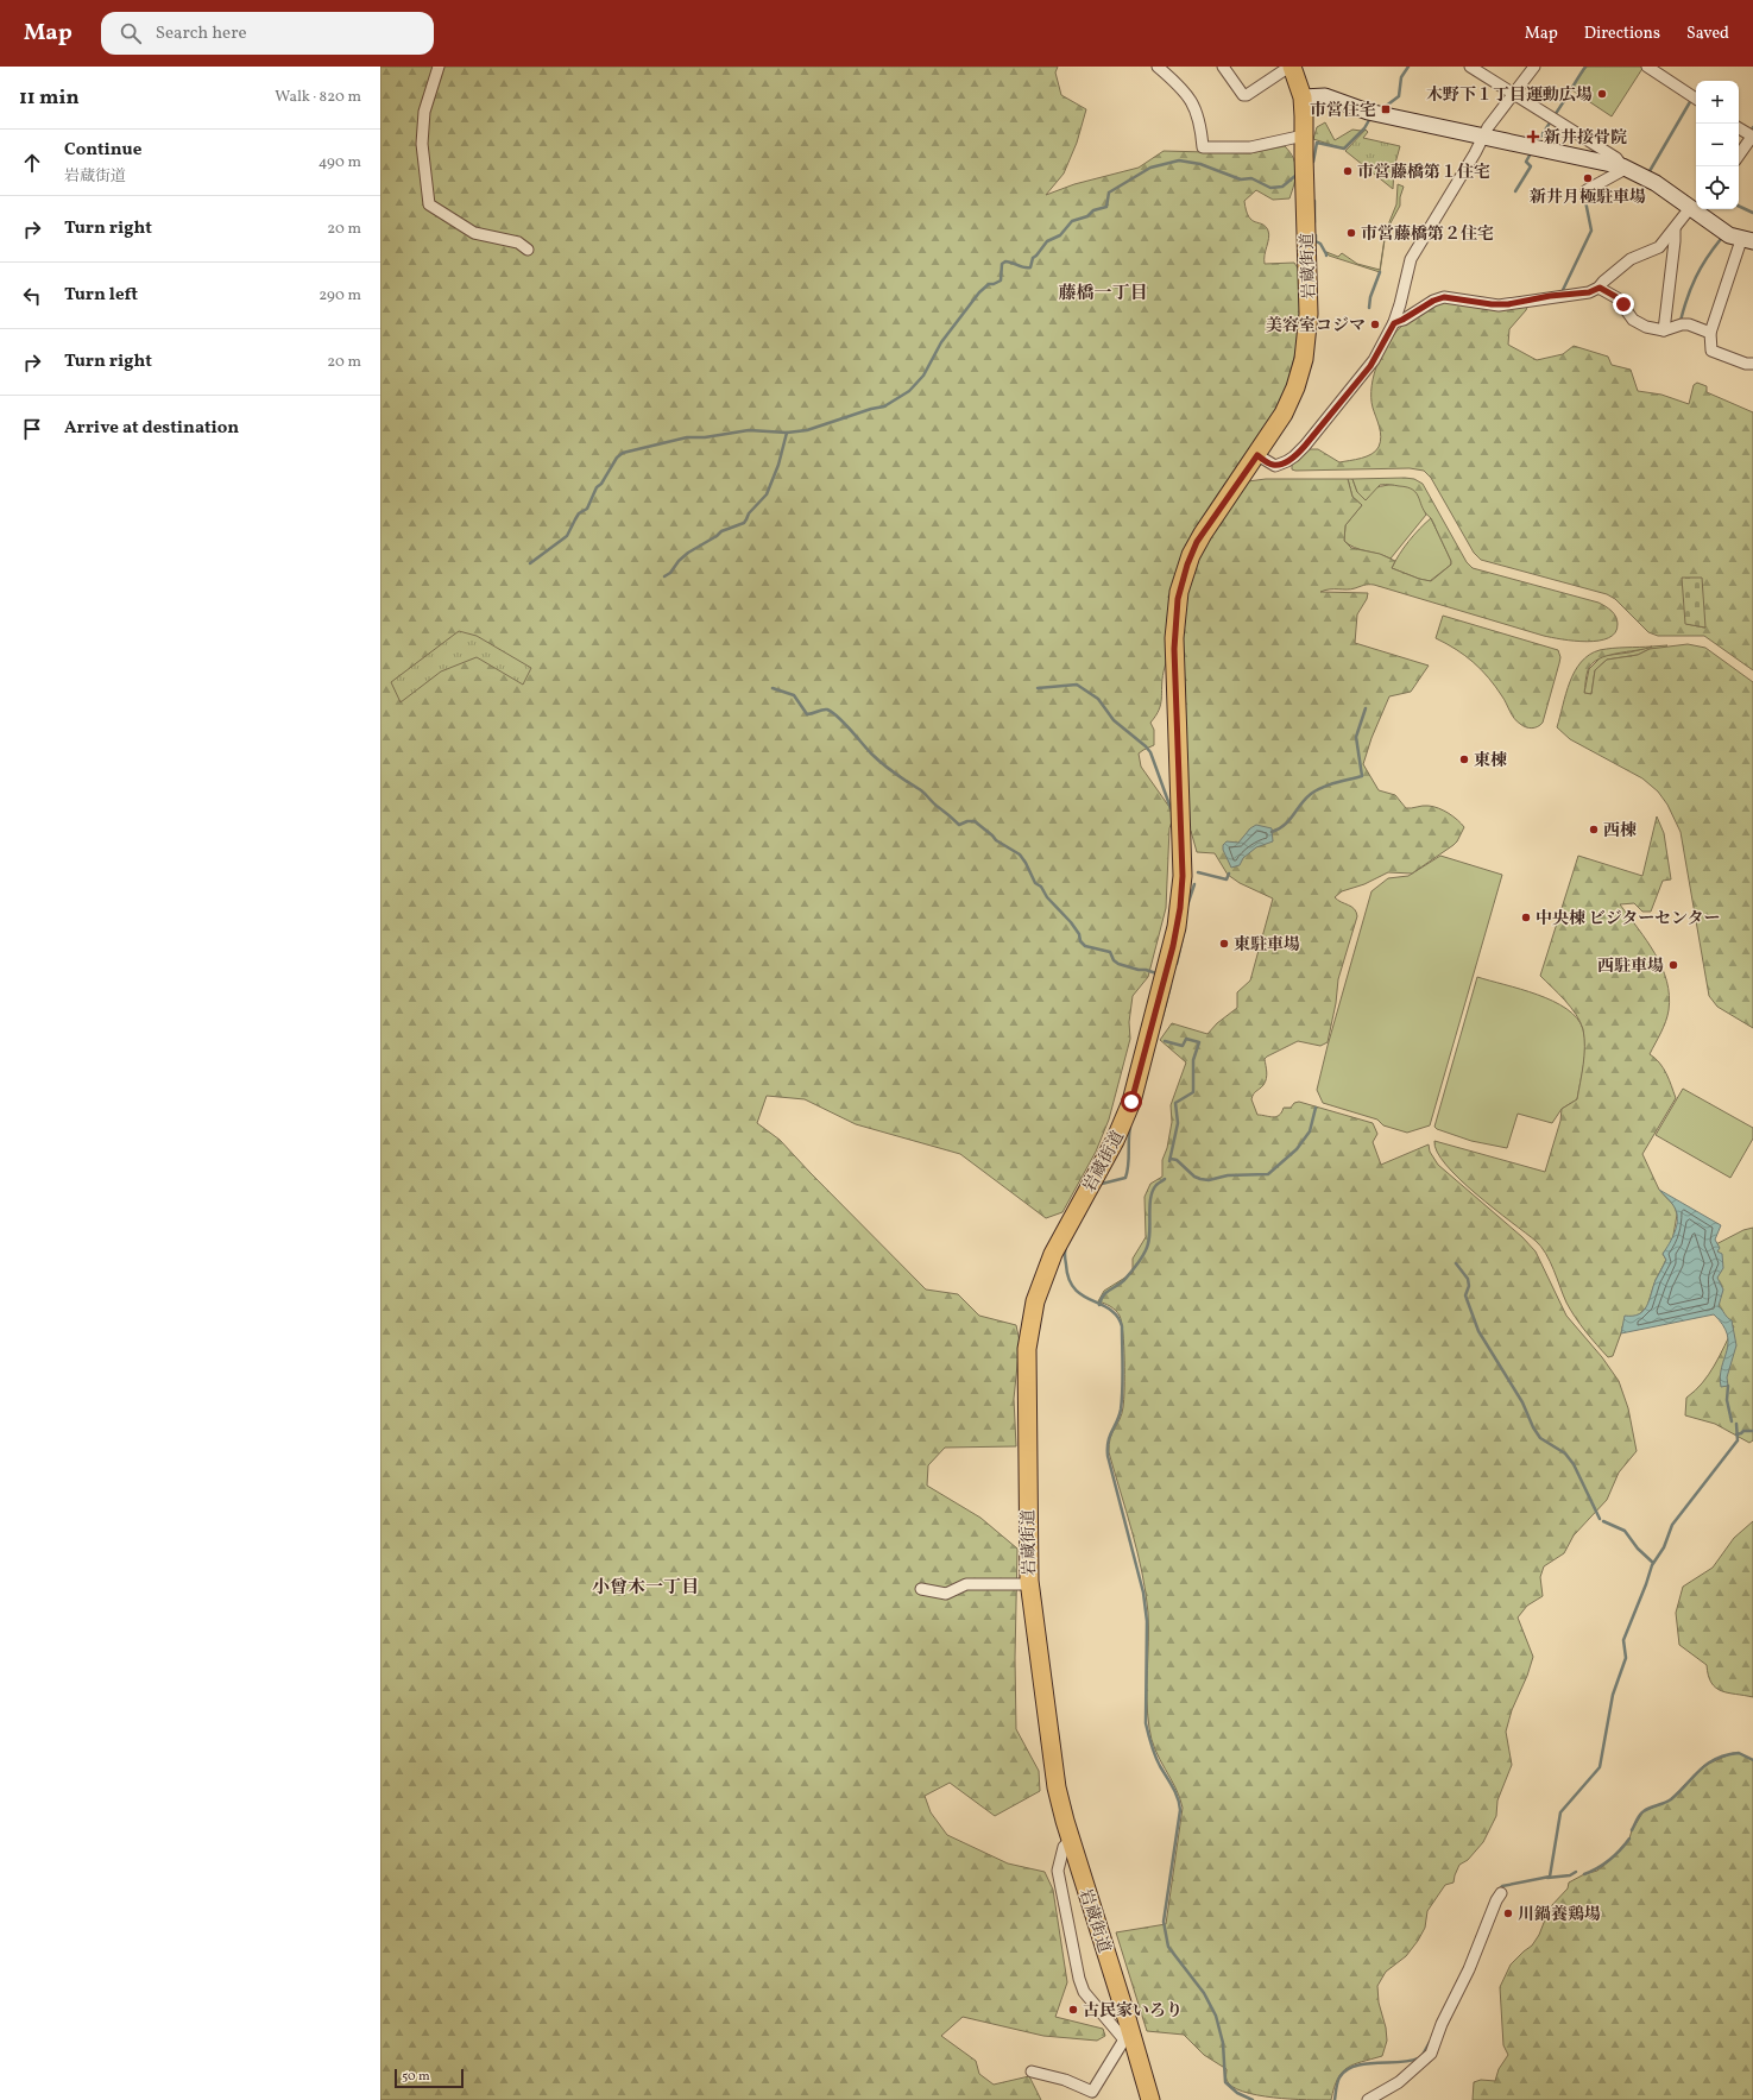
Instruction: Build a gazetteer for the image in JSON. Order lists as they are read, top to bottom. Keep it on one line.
{"streets":{"main road":["岩蔵街道"]},"districts":["藤橋一丁目","小曾木一丁目"],"places":{"other":["木野下１丁目運動広場","市営藤橋第１住宅","新井月極駐車場","市営藤橋第２住宅","美容室コジマ","東棟","西棟","中央棟 ビジターセンター","東駐車場","西駐車場","川鍋養鶏場","古民家いろり"],"transit":["市営住宅"],"health":["新井接骨院"]},"scale_bar":"50 m","page":{"header":"Map","search":"Search here","nav":["Map","Directions","Saved"],"heading":["11 min","Walk · 820 m"],"map_buttons":["+","−"],"list":[["Continue","岩蔵街道","490 m"],["Turn right","20 m"],["Turn left","290 m"],["Turn right","20 m"],"Arrive at destination"],"scale":"50 m"}}
